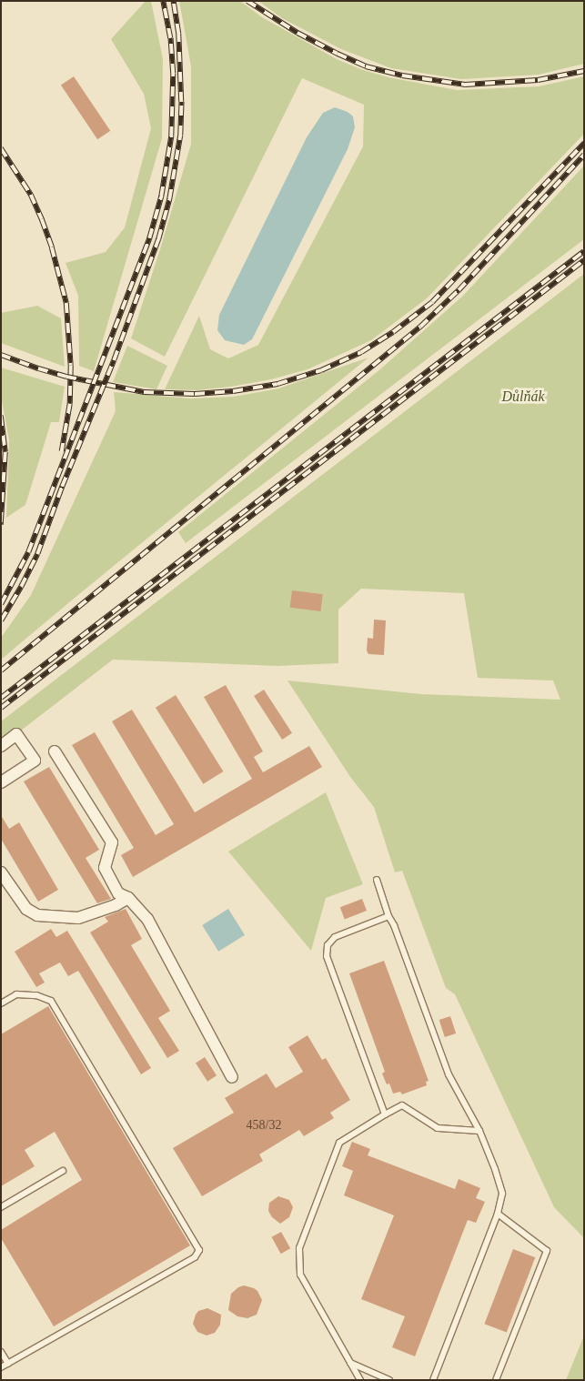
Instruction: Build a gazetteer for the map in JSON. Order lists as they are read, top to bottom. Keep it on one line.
{"parks":["Důlňák"],"house_numbers":["458/32"]}
